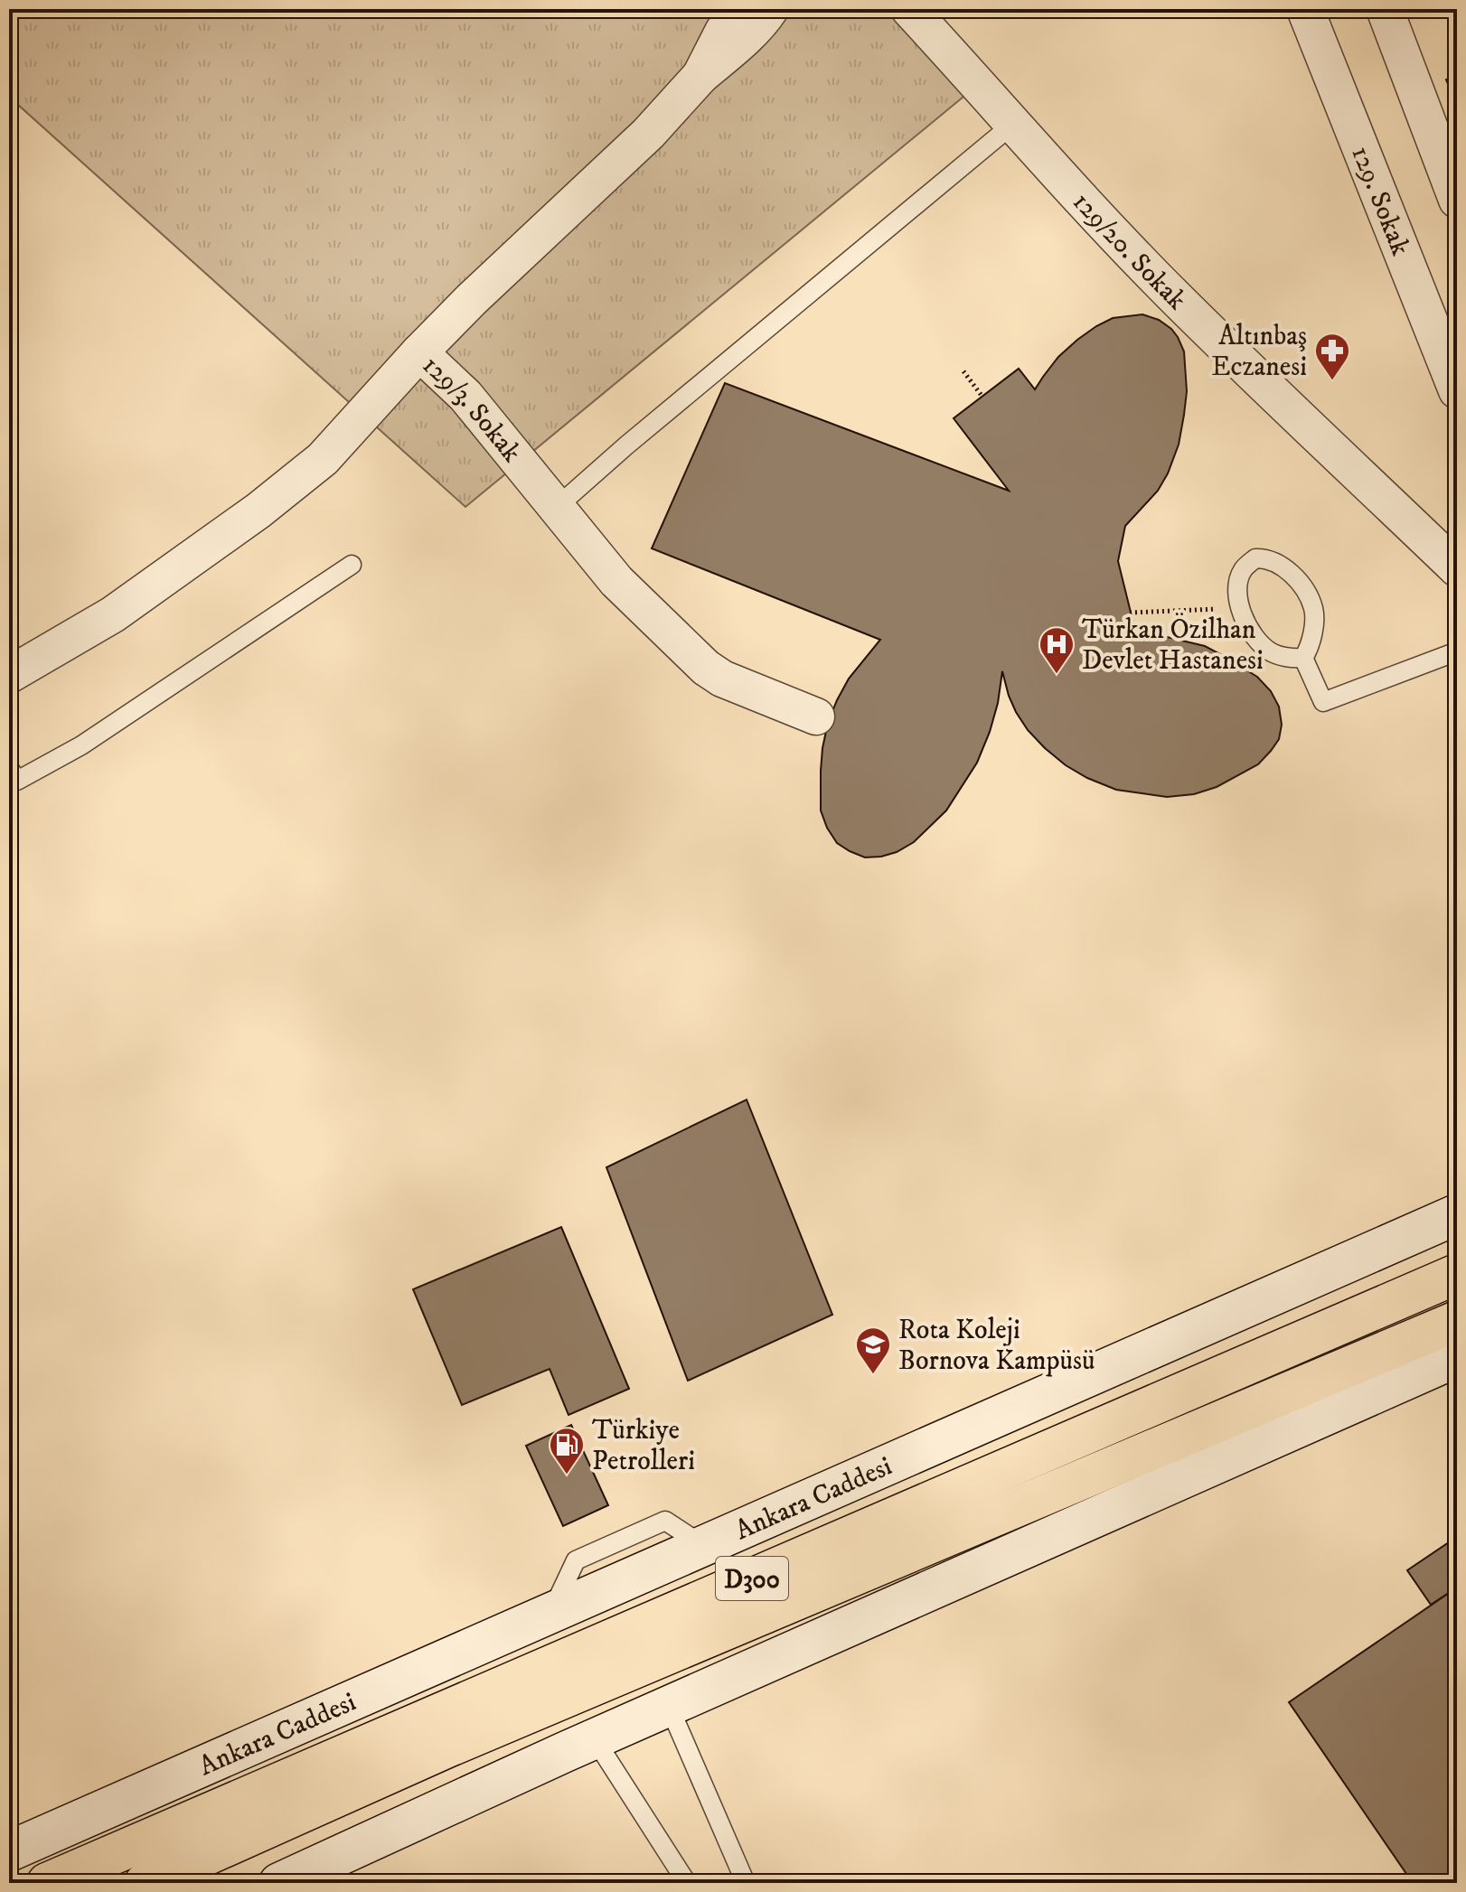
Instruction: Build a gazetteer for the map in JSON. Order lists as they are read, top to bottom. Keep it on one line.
{"streets":{"highway":["Ankara Caddesi","D300"],"street":["129. Sokak","129/20. Sokak","129/3. Sokak"]},"places":{"pharmacy":["Altınbaş Eczanesi"],"hospital":["Türkan Özilhan Devlet Hastanesi"],"school or university":["Rota Koleji Bornova Kampüsü"],"fuel station":["Türkiye Petrolleri"]}}
